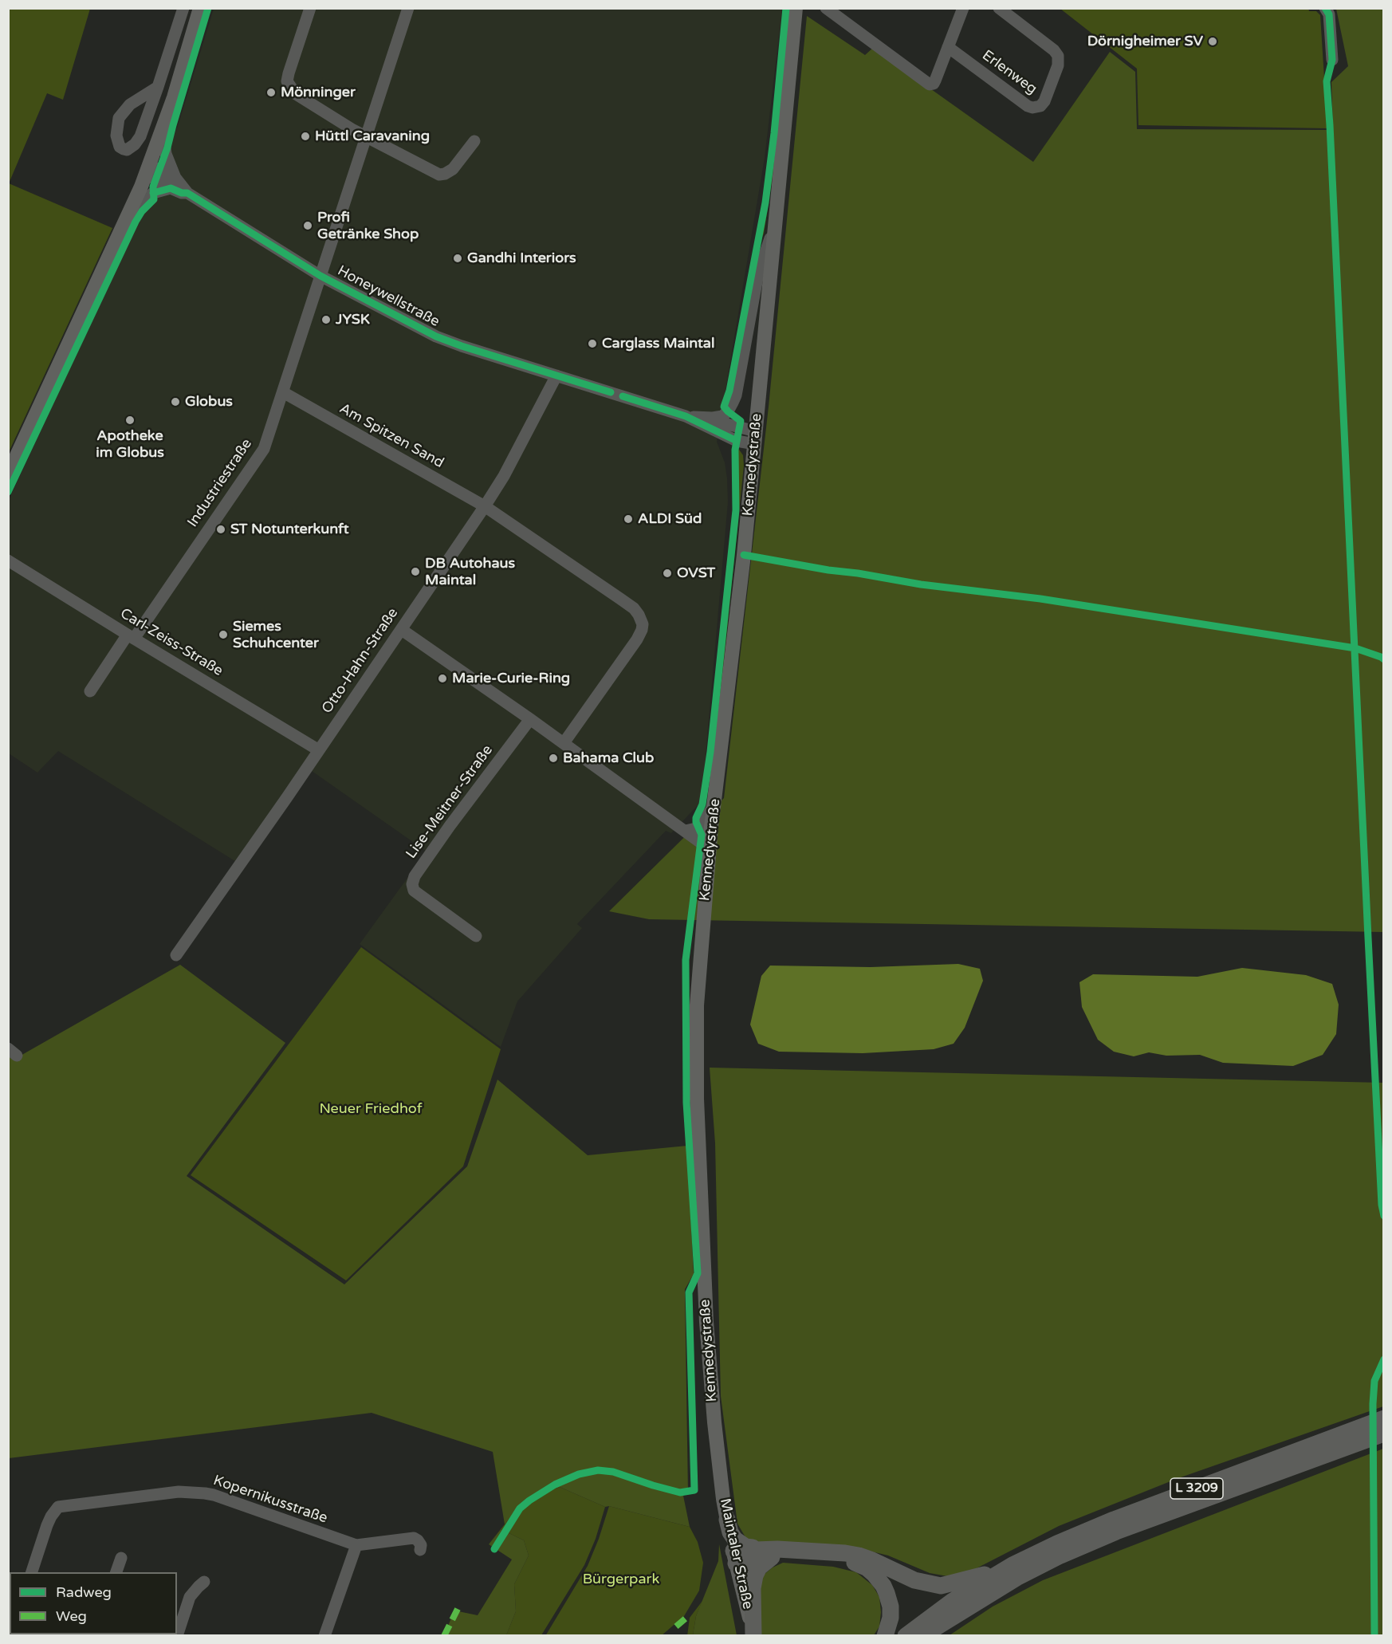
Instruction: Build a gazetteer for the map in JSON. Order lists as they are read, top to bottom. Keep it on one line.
{"streets":{"highway":["L 3209"],"main road":["Kennedystraße","Maintaler Straße"],"street":["Erlenweg","Honeywellstraße","Am Spitzen Sand","Industriestraße","Carl-Zeiss-Straße","Otto-Hahn-Straße","Lise-Meitner-Straße","Kopernikusstraße"]},"crossings":[["Honeywellstraße","Kennedystraße"],["Honeywellstraße","Industriestraße"],["Honeywellstraße","Otto-Hahn-Straße"],["Am Spitzen Sand","Industriestraße"],["Am Spitzen Sand","Otto-Hahn-Straße"],["Kennedystraße","Maintaler Straße"],["Industriestraße","Carl-Zeiss-Straße"],["Carl-Zeiss-Straße","Otto-Hahn-Straße"]],"parks":["Neuer Friedhof","Bürgerpark"],"places":["Dörnigheimer SV","Mönninger","Hüttl Caravaning","Profi Getränke Shop","Gandhi Interiors","JYSK","Carglass Maintal","Globus","Apotheke im Globus","ALDI Süd","ST Notunterkunft","DB Autohaus Maintal","OVST","Siemes Schuhcenter","Marie-Curie-Ring","Bahama Club"],"legend":["Radweg","Weg"]}
